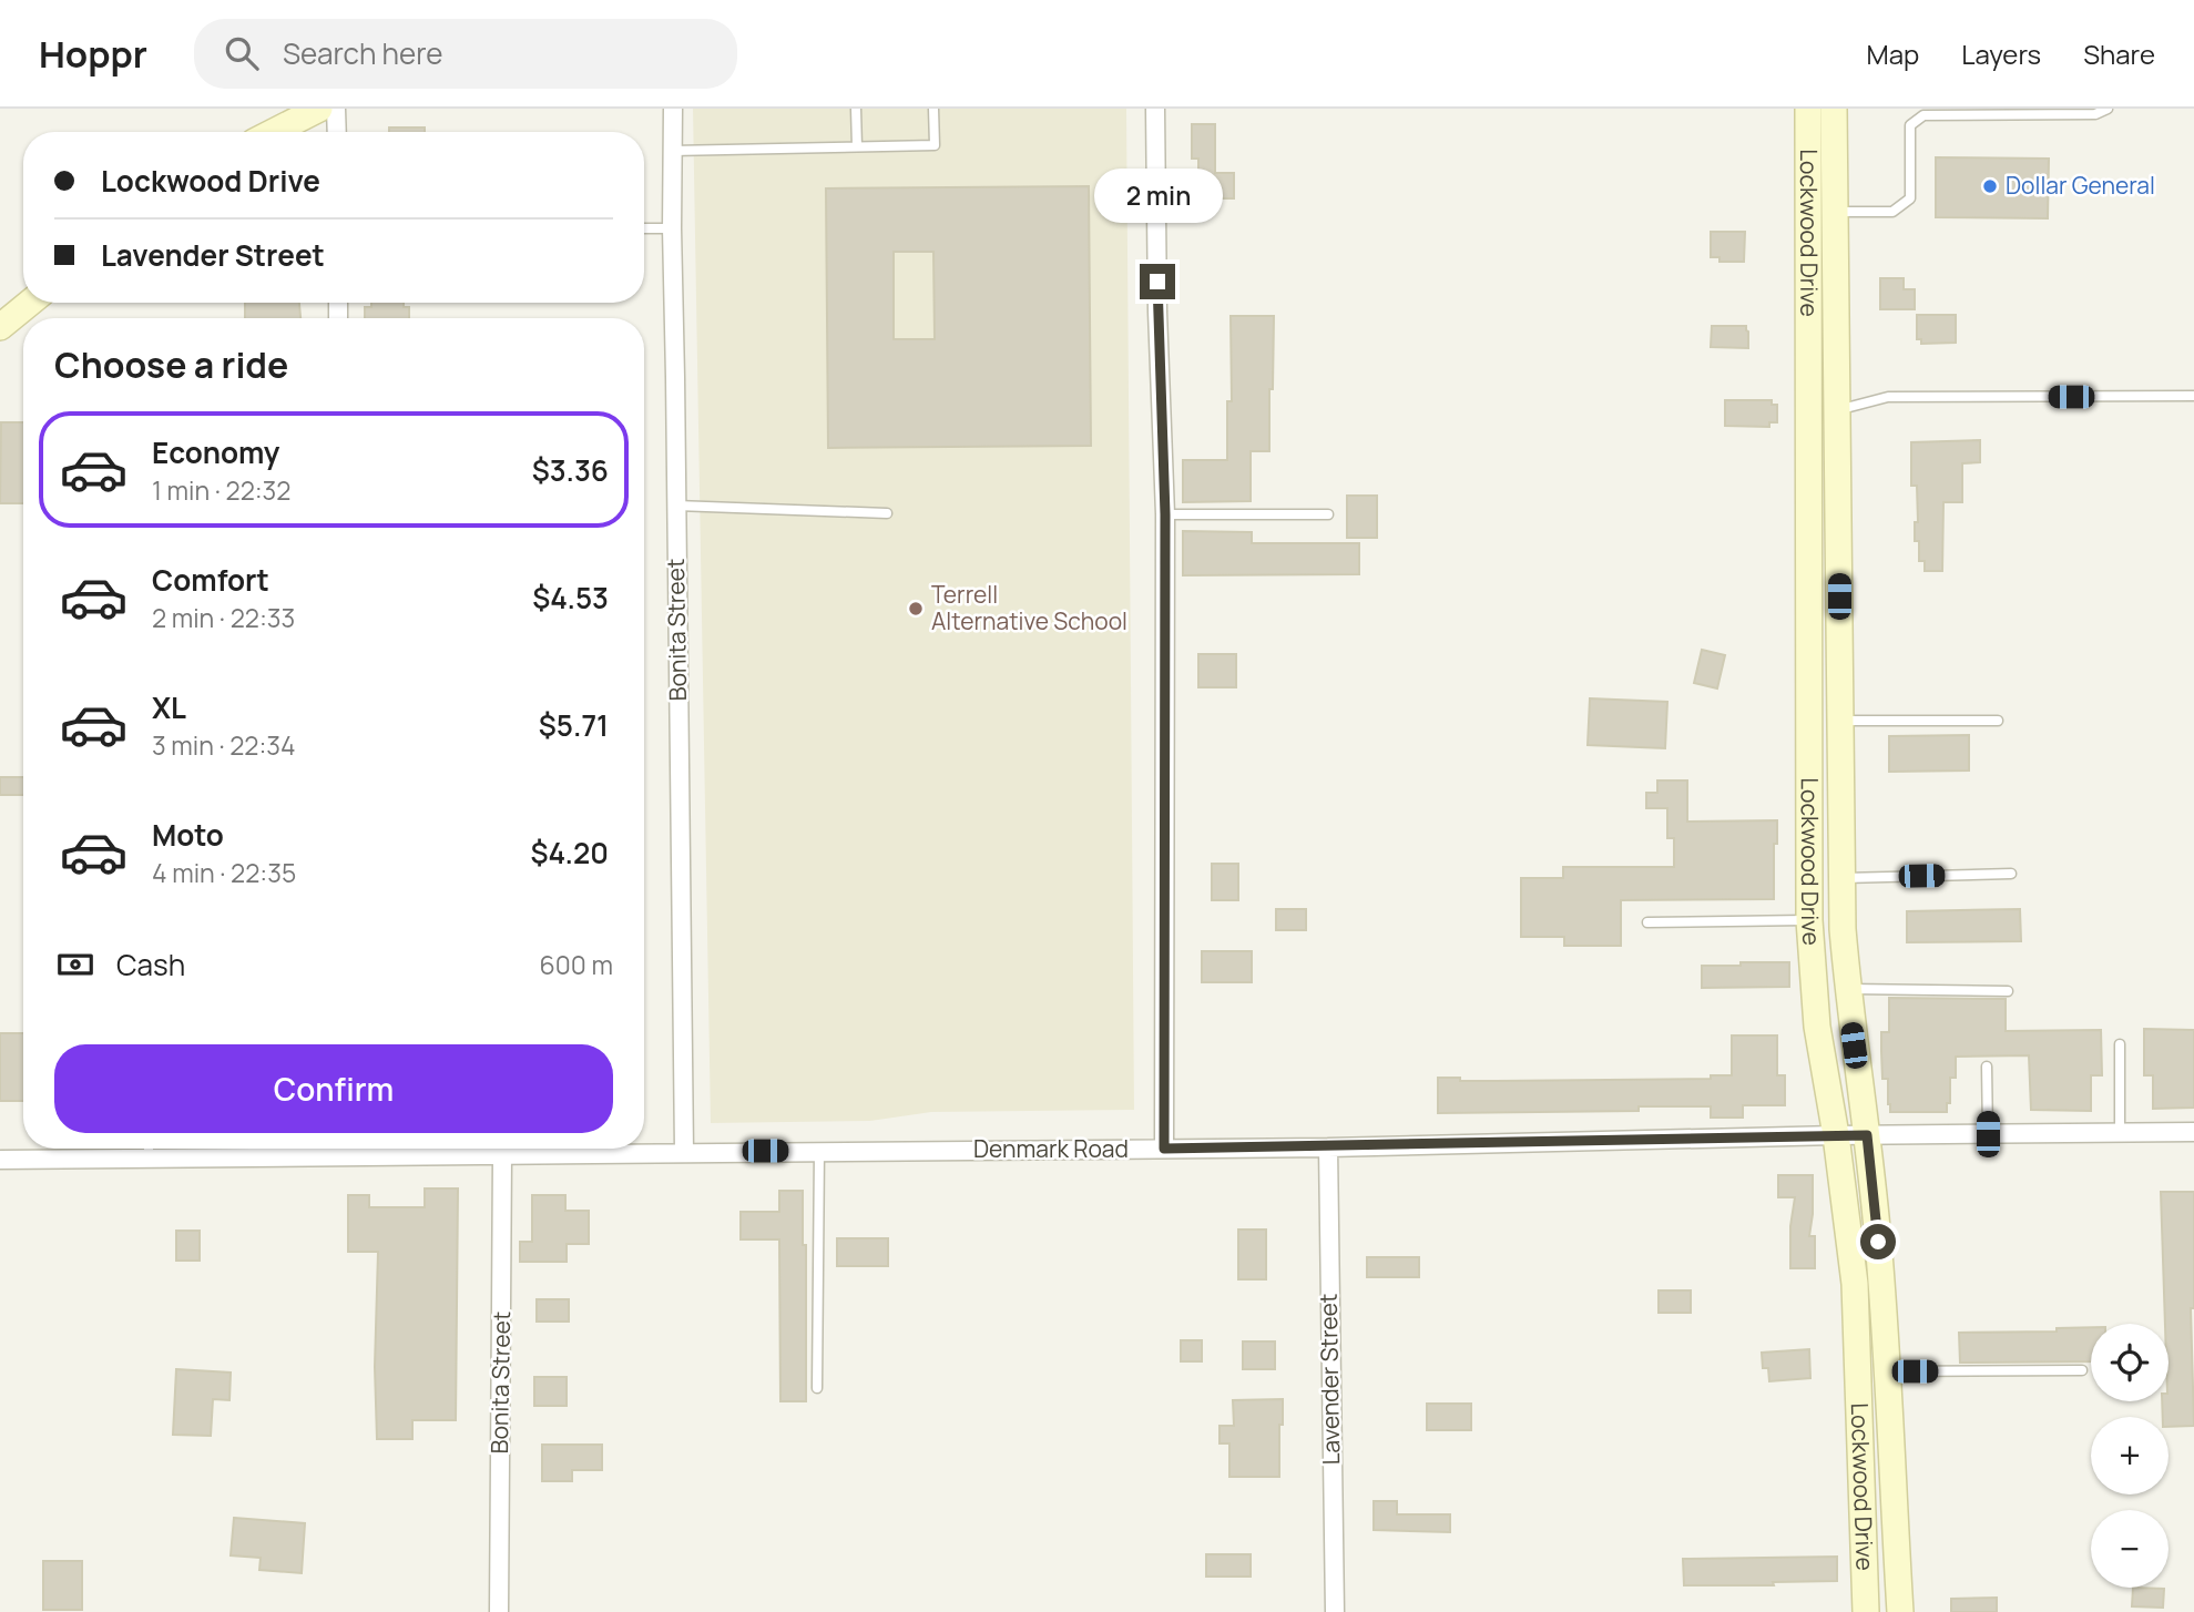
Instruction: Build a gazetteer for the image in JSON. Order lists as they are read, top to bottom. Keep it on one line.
{"streets":{"main road":["Lockwood Drive"],"street":["Bonita Street","Denmark Road","Lavender Street"]},"crossings":[["Lockwood Drive","Denmark Road"],["Bonita Street","Denmark Road"],["Denmark Road","Lavender Street"]],"places":["Dollar General","Terrell Alternative School"],"page":{"header":"Hoppr","search":"Search here","nav":["Map","Layers","Share"],"banner":["Lockwood Drive","Lavender Street"],"bubble":"2 min","heading":"Choose a ride","list":[{"name":"Economy","note":"1 min · 22:32","value":"$3.36"},{"name":"Comfort","note":"2 min · 22:33","value":"$4.53"},{"name":"XL","note":"3 min · 22:34","value":"$5.71"},{"name":"Moto","note":"4 min · 22:35","value":"$4.20"}],"pay":["Cash","600 m"],"buttons":"Confirm","map_buttons":["+","−"]}}
